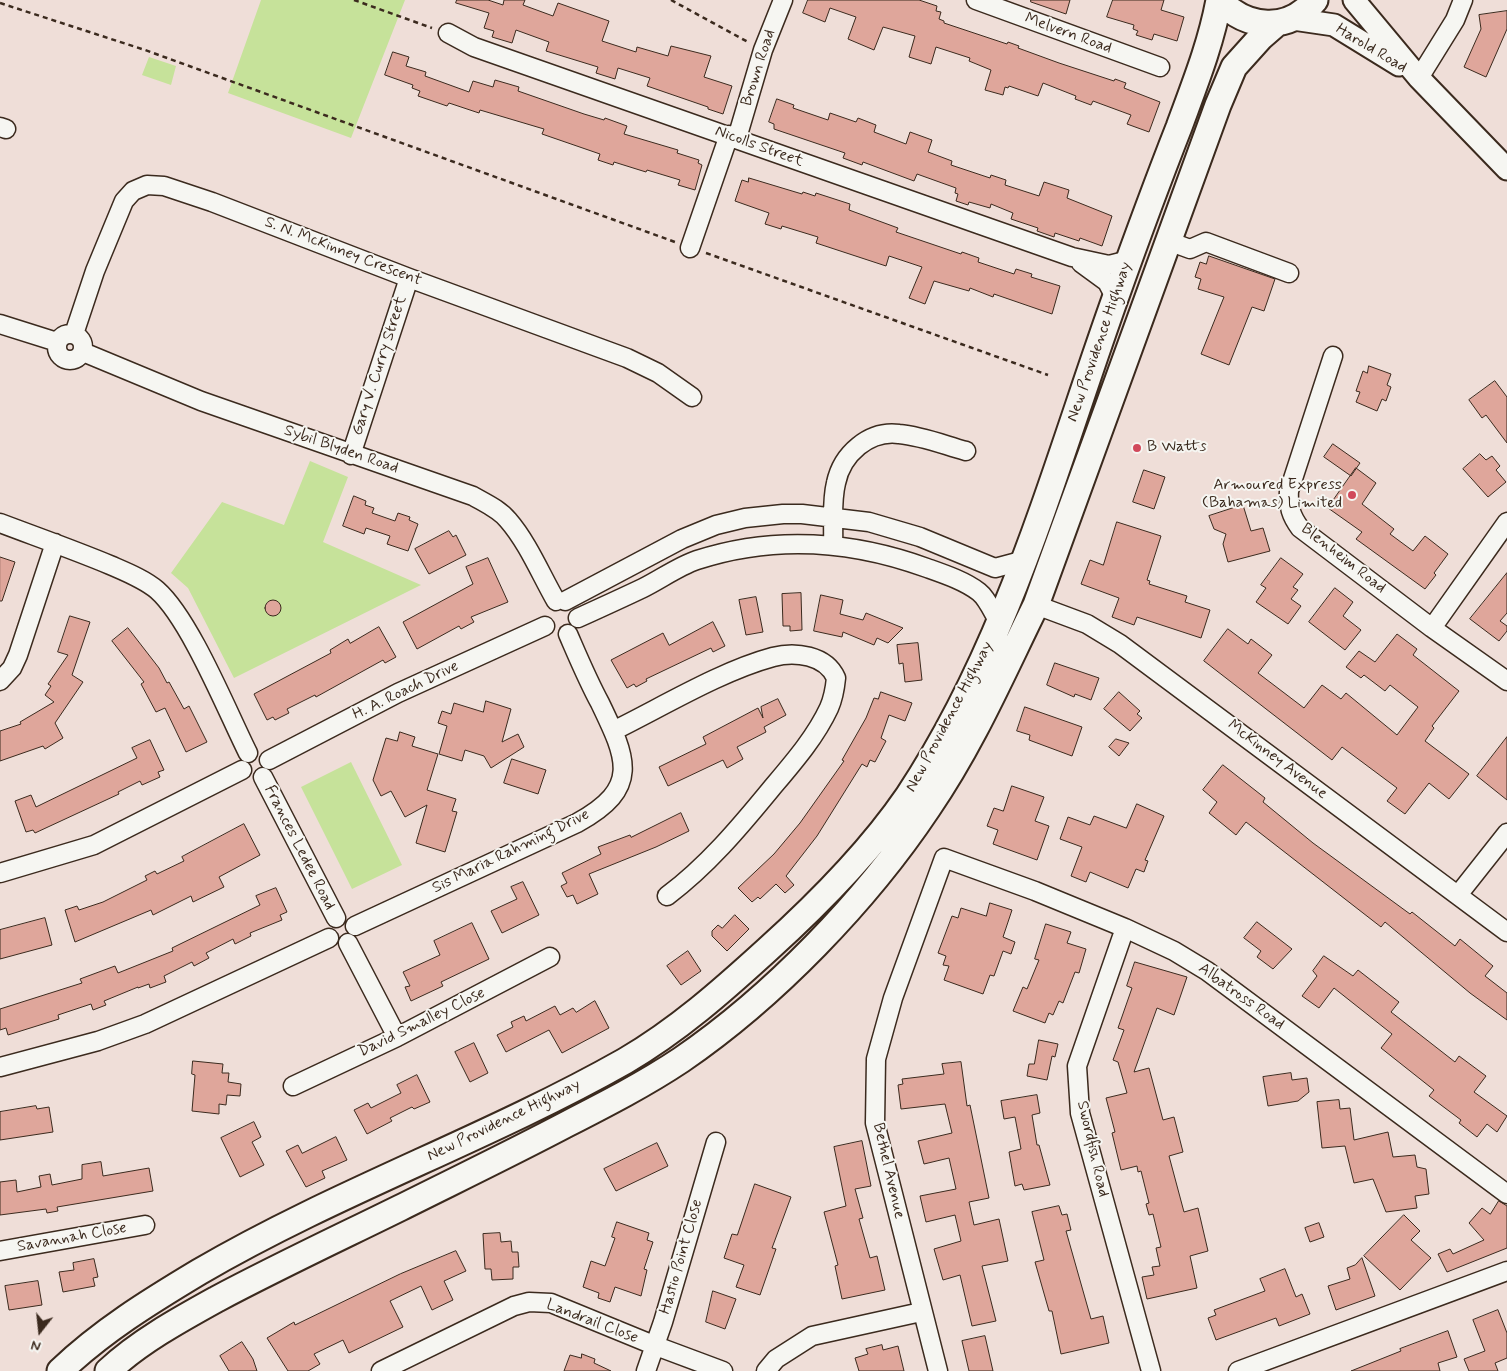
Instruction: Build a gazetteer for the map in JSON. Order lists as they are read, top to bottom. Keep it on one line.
{"streets":{"highway":["New Providence Highway"],"main road":["Harold Road"],"street":["Melvern Road","Brown Road","Nicolls Street","S. N. McKinney Crescent","Gary V. Curry Street","Sybil Blyden Road","Blenheim Road","H. A. Roach Drive","McKinney Avenue","Frances Ledee Road","Sis Maria Rahming Drive","Albatross Road","David Smalley Close","Swordfish Road","Bethel Avenue","Savannah Close","Hastio Point Close","Landrail Close"]},"crossings":[["Harold Road","New Providence Highway"],["Brown Road","Nicolls Street"],["S. N. McKinney Crescent","Gary V. Curry Street"],["S. N. McKinney Crescent","Sybil Blyden Road"],["New Providence Highway","McKinney Avenue"],["Gary V. Curry Street","Sybil Blyden Road"],["Sybil Blyden Road","H. A. Roach Drive"],["Sybil Blyden Road","Sis Maria Rahming Drive"],["H. A. Roach Drive","Frances Ledee Road"],["H. A. Roach Drive","Sis Maria Rahming Drive"],["Frances Ledee Road","Sis Maria Rahming Drive"],["Albatross Road","Swordfish Road"],["Albatross Road","Bethel Avenue"],["Hastio Point Close","Landrail Close"]],"places":["B Watts","Armoured Express (Bahamas) Limited"],"north":"bottom"}
